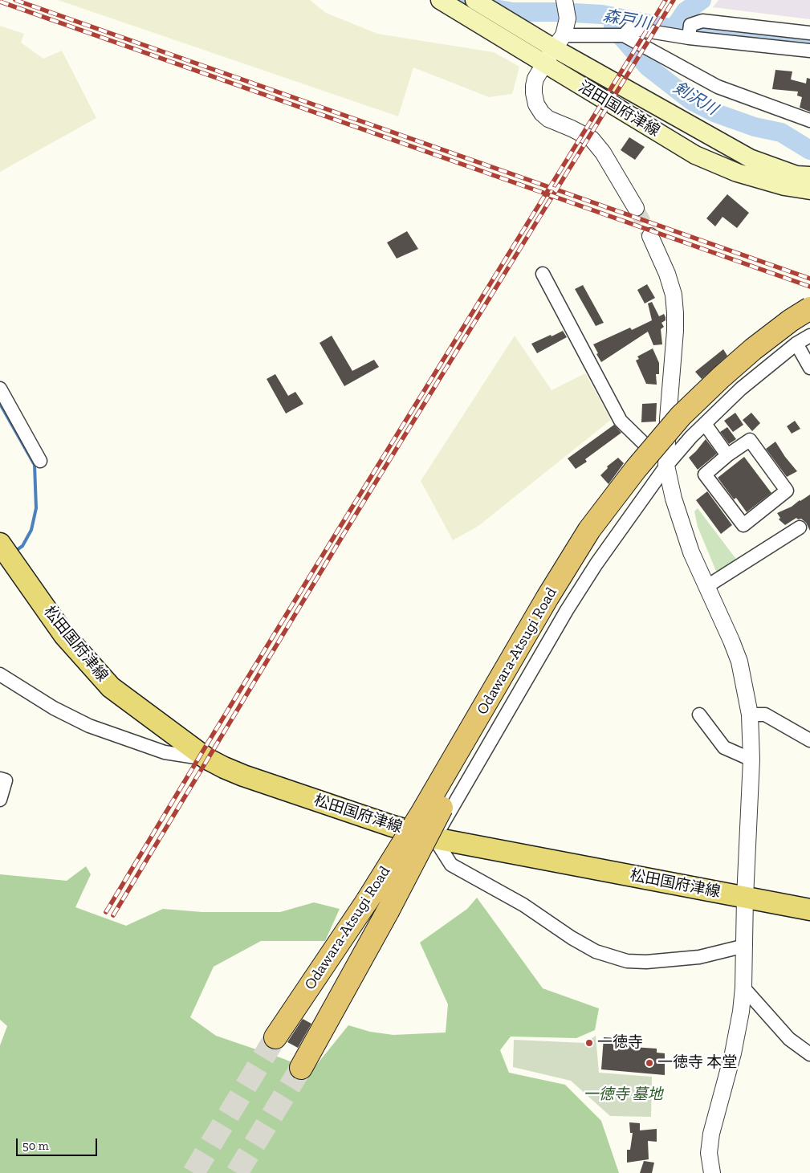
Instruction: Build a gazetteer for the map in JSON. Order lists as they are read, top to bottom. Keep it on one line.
{"streets":{"highway":["Odawara-Atsugi Road"],"main road":["沼田国府津線","松田国府津線"]},"water":["森戸川","剣沢川"],"parks":["一徳寺 墓地"],"places":["一徳寺","一徳寺 本堂"],"scale_bar":"50 m"}
